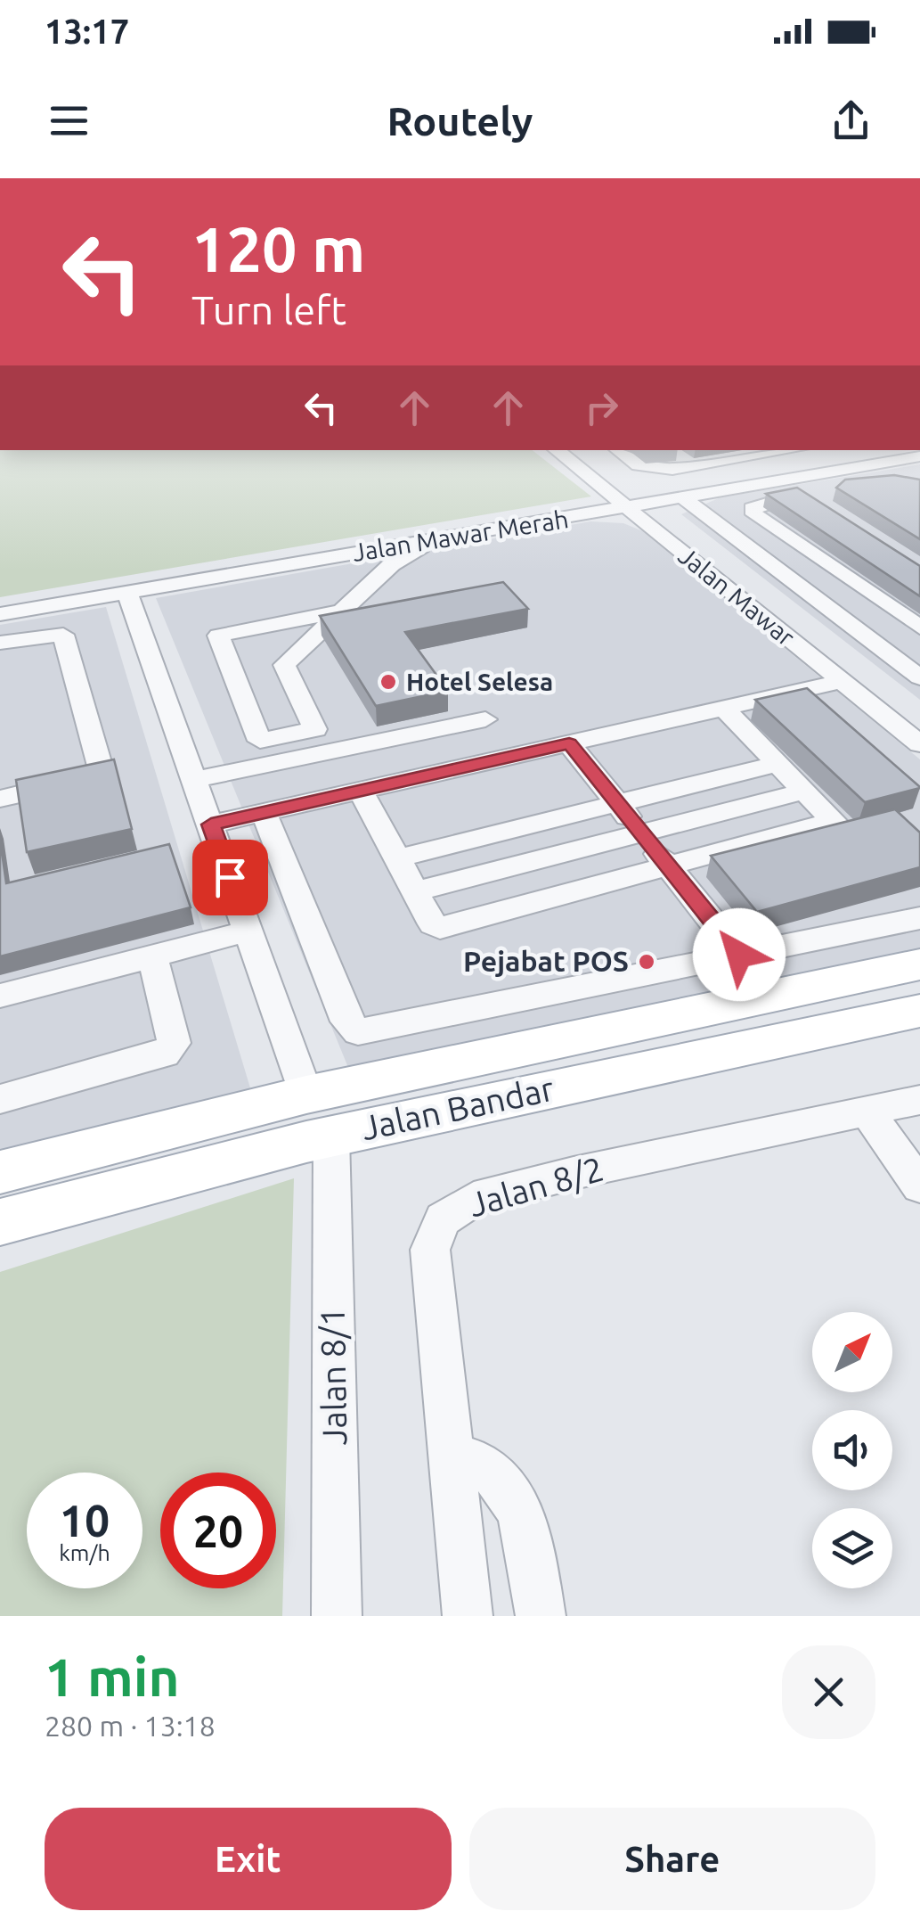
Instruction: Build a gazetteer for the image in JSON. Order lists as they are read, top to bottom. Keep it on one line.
{"streets":{"main road":["Jalan Bandar"],"street":["Jalan Mawar Merah","Jalan Mawar","Jalan 8/2","Jalan 8/1"]},"crossings":[["Jalan Mawar Merah","Jalan Mawar"],["Jalan Bandar","Jalan 8/1"]],"places":["Hotel Selesa","Pejabat POS"],"north":"top right","page":{"status":"13:17","header":"Routely","turn":["120 m","Turn left"],"speed":"10 km/h","limit":"20","heading":["1 min","280 m · 13:18"],"buttons":["Exit","Share"]}}
